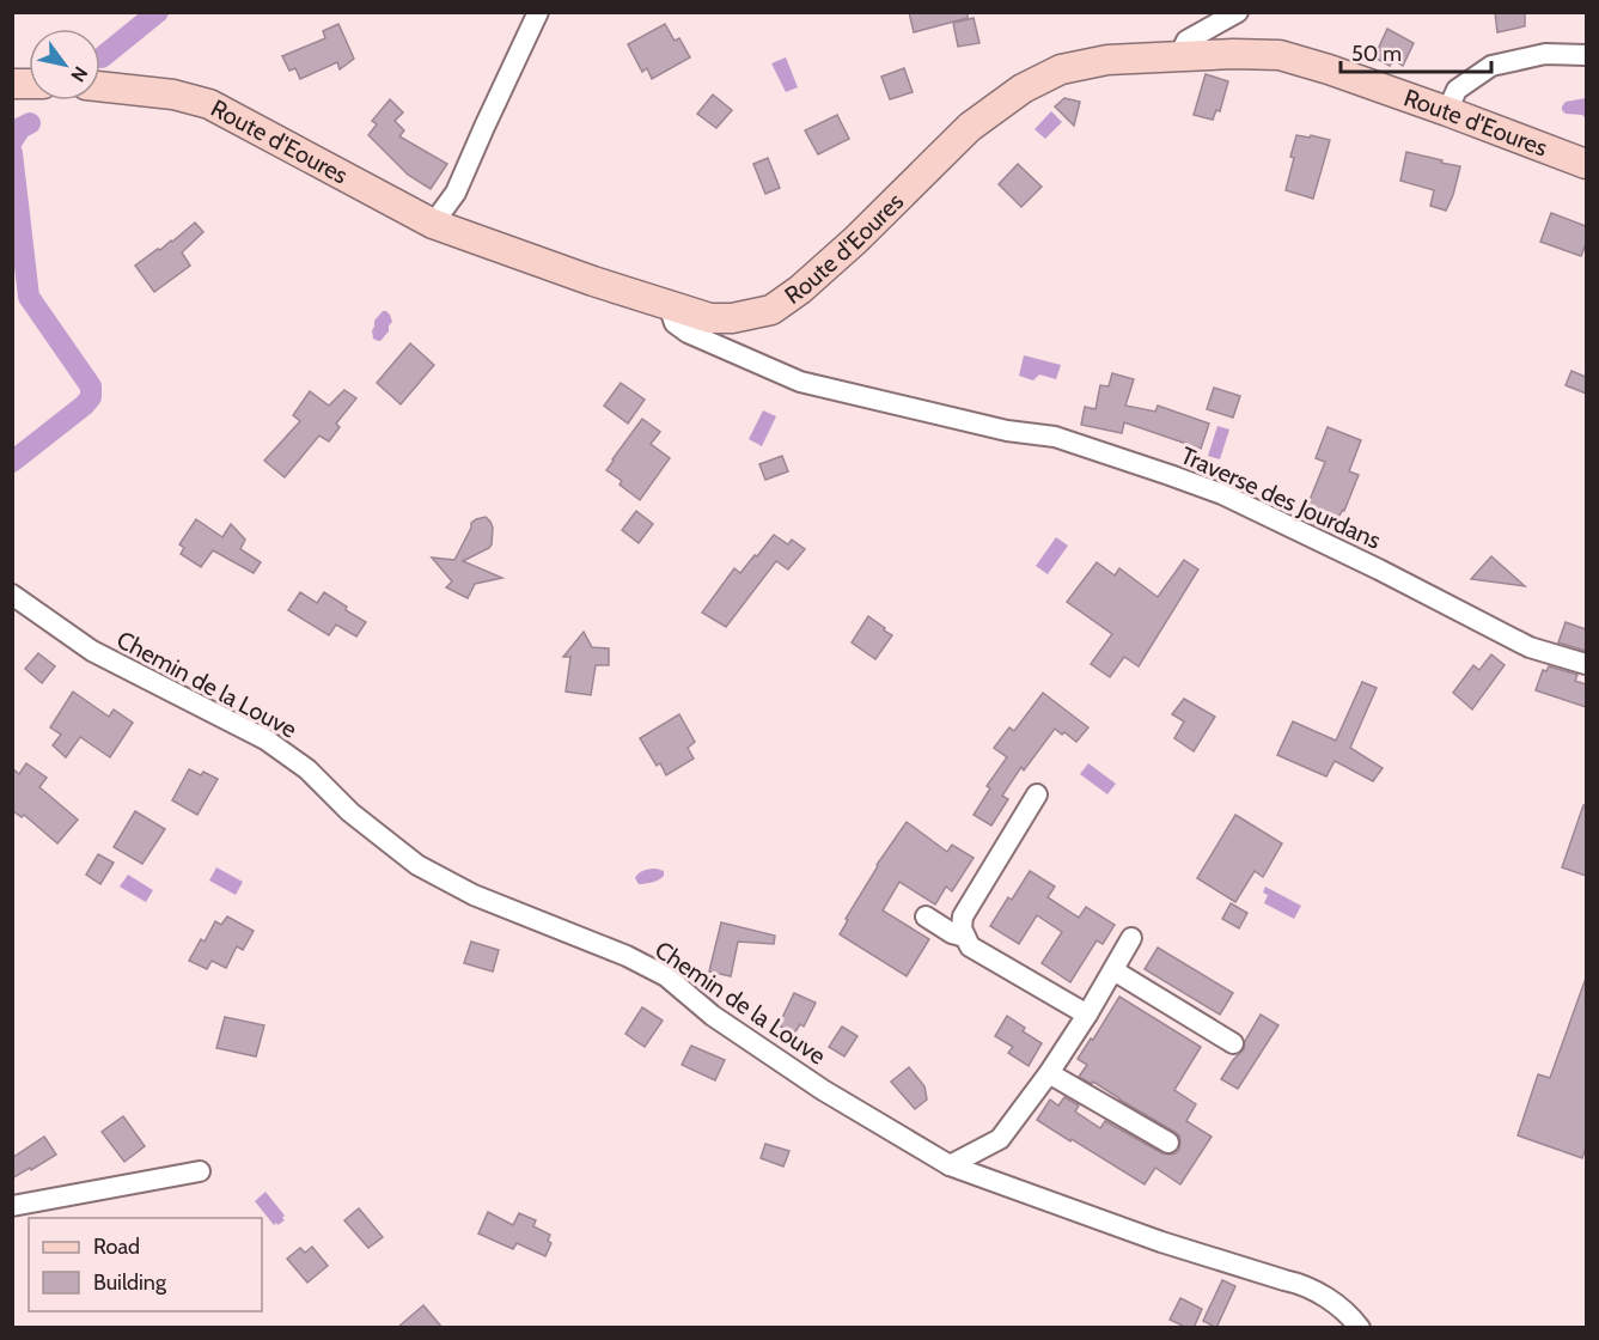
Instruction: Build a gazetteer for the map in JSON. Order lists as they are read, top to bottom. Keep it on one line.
{"streets":{"street":["Route d'Eoures","Traverse des Jourdans","Chemin de la Louve"]},"crossings":[["Route d'Eoures","Traverse des Jourdans"]],"legend":["Road","Building"],"scale_bar":"50 m","north":"bottom right"}
